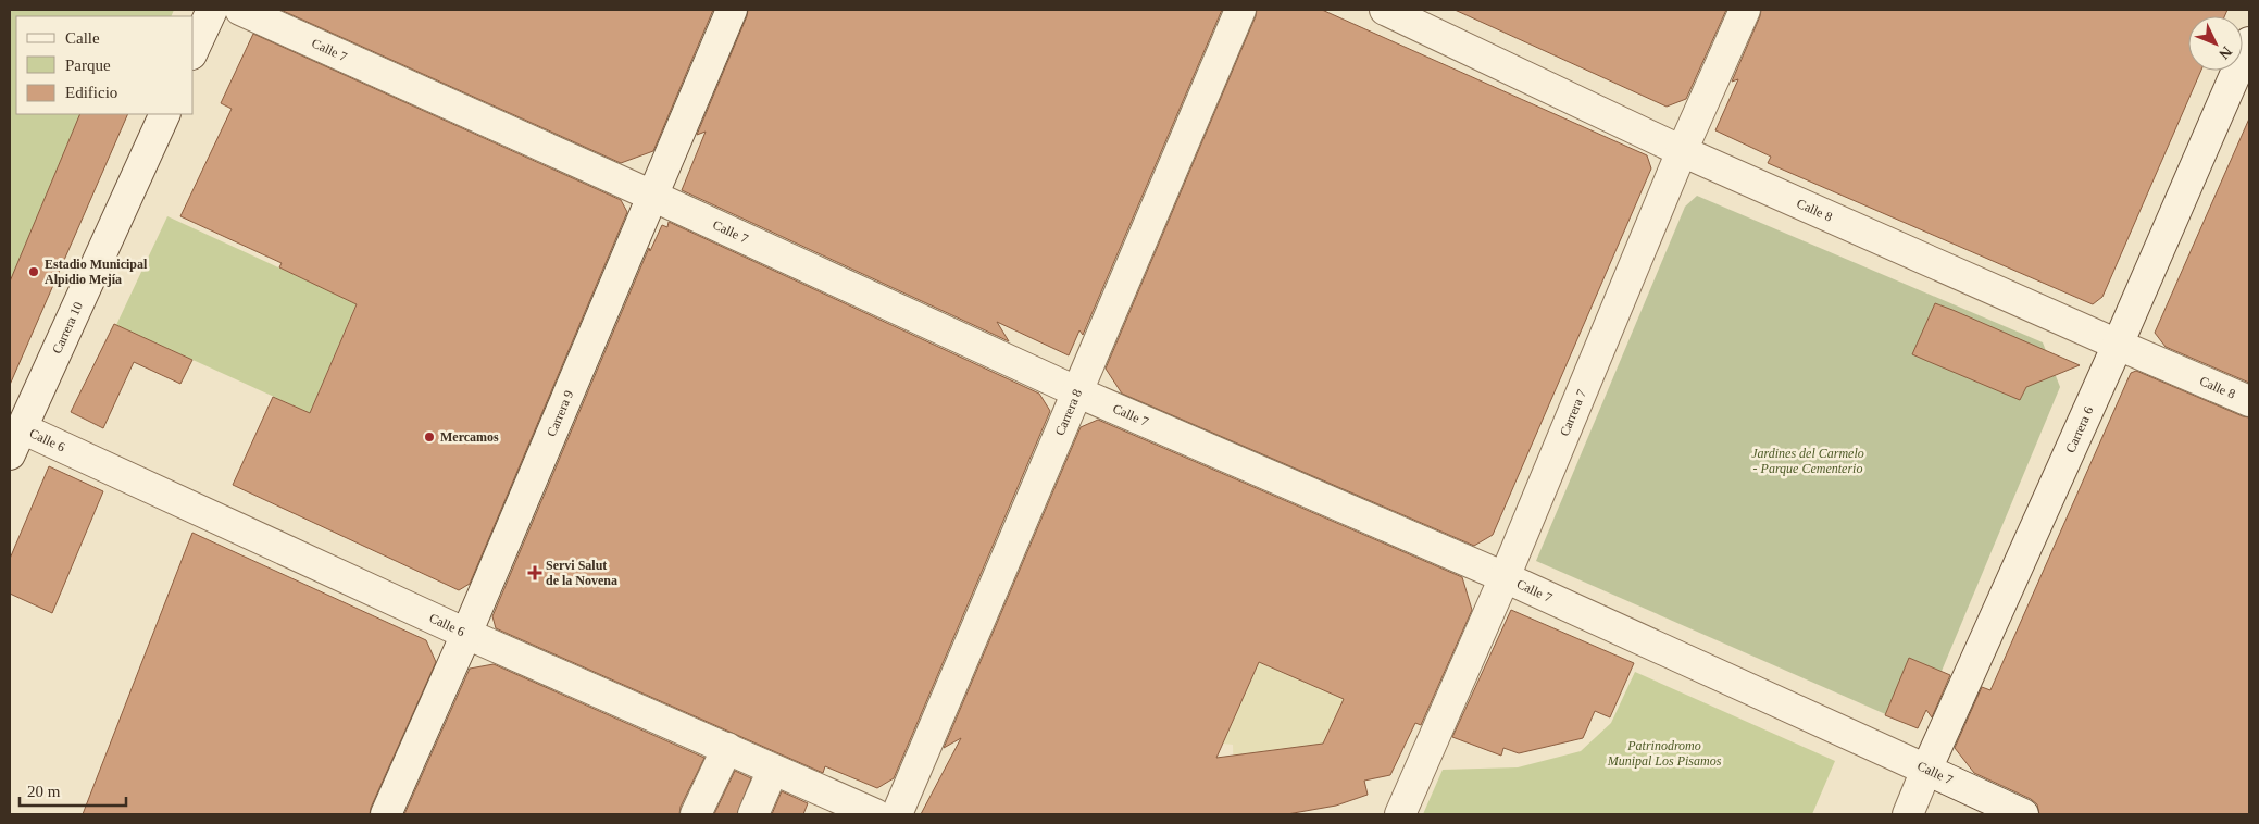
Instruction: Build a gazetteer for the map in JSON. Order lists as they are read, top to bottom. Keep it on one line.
{"streets":{"street":["Calle 7","Calle 8","Carrera 10","Carrera 8","Carrera 7","Carrera 9","Carrera 6","Calle 6"]},"crossings":[["Calle 7","Carrera 8"],["Calle 7","Carrera 7"],["Calle 7","Carrera 9"],["Calle 7","Carrera 6"],["Calle 8","Carrera 7"],["Calle 8","Carrera 6"],["Carrera 10","Calle 6"],["Carrera 9","Calle 6"]],"parks":["Jardines del Carmelo - Parque Cementerio","Patrinodromo Munipal Los Pisamos"],"places":{"other":["Estadio Municipal Alpidio Mejía","Mercamos"],"health":["Servi Salut de la Novena"]},"legend":["Calle","Parque","Edificio"],"scale_bar":"20 m","north":"bottom right"}
